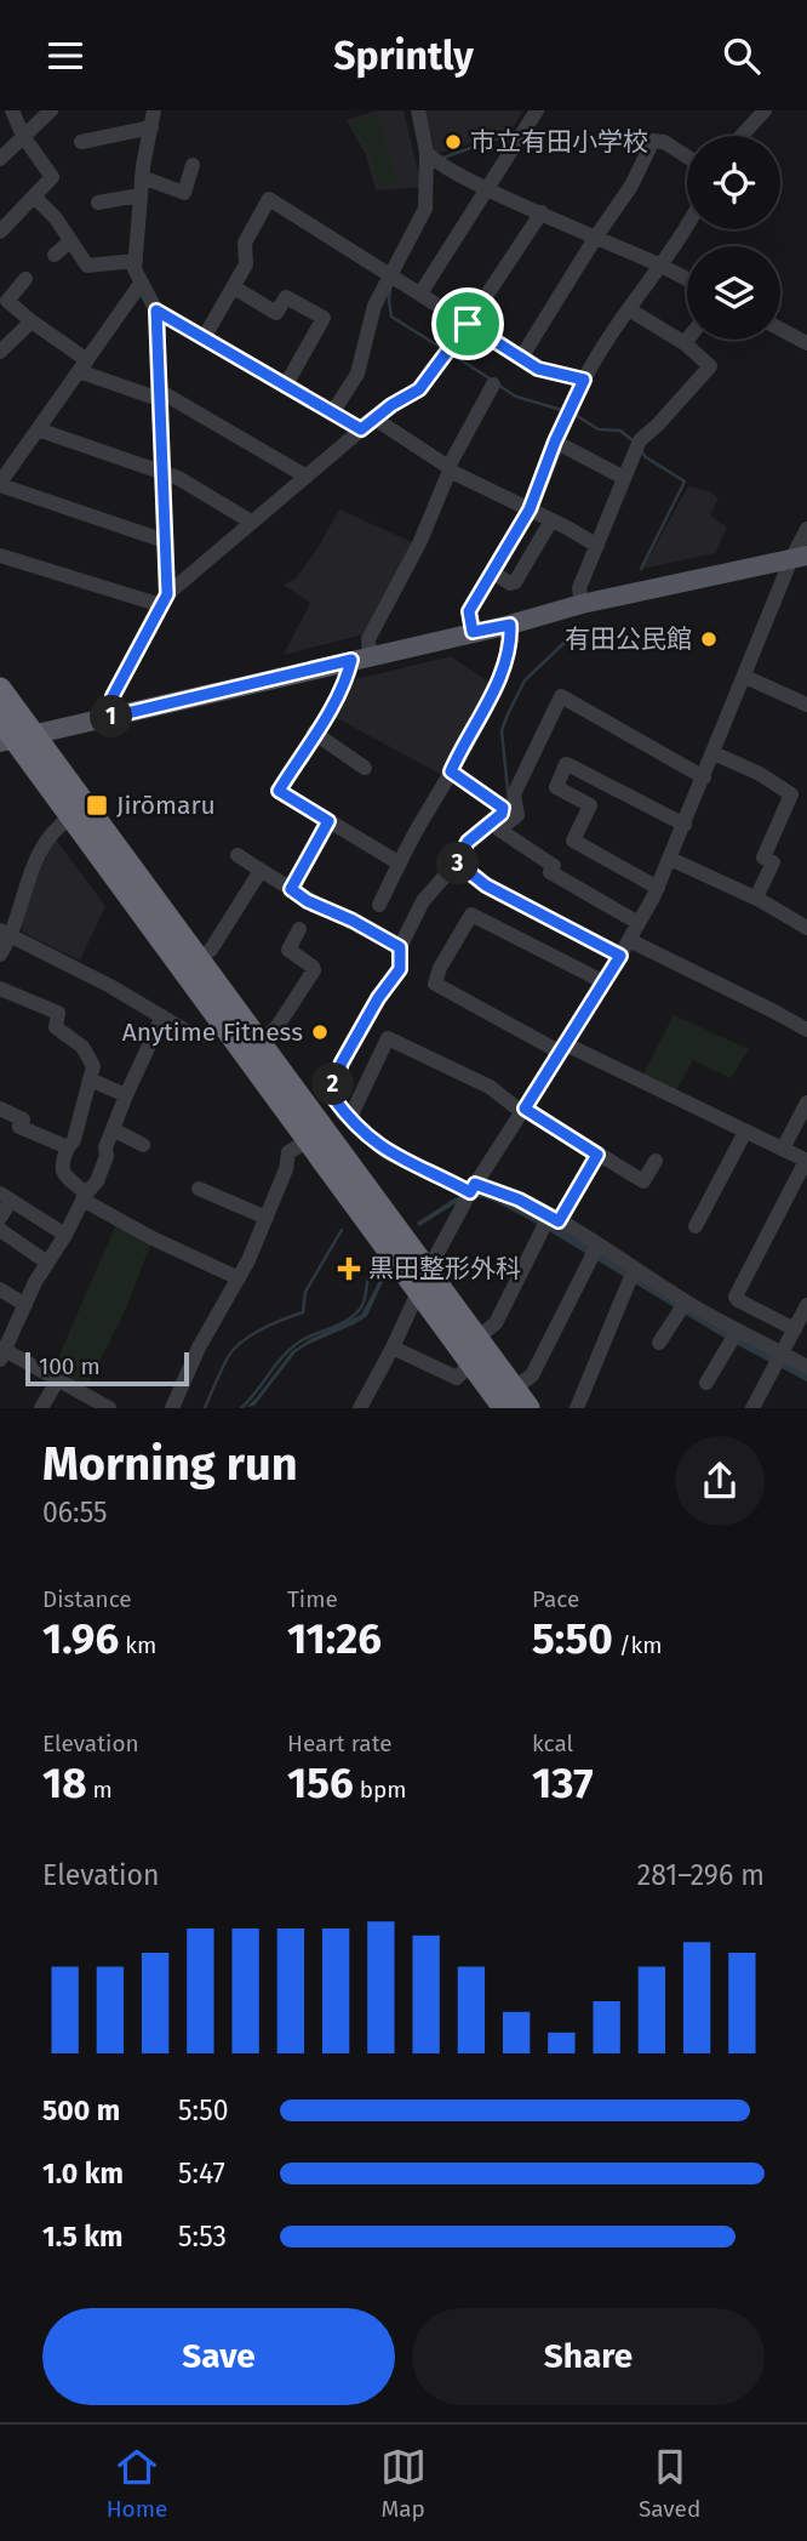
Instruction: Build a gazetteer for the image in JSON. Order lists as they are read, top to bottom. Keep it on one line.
{"places":{"other":["市立有田小学校","有田公民館","Anytime Fitness"],"transit":["Jirōmaru"],"health":["黒田整形外科"]},"scale_bar":"100 m","page":{"header":"Sprintly","pins":["1","3","2"],"scale":"100 m","heading":["Morning run","06:55"],"stats":[["Distance","1.96 km"],["Time","11:26"],["Pace","5:50 /km"],["Elevation","18 m"],["Heart rate","156 bpm"],["kcal","137"]],"chart":["Elevation","281–296 m"],"list":[{"name":"500 m","note":"5:50"},{"name":"1.0 km","note":"5:47"},{"name":"1.5 km","note":"5:53"}],"buttons":["Save","Share"],"tabs":["Home","Map","Saved"]}}
